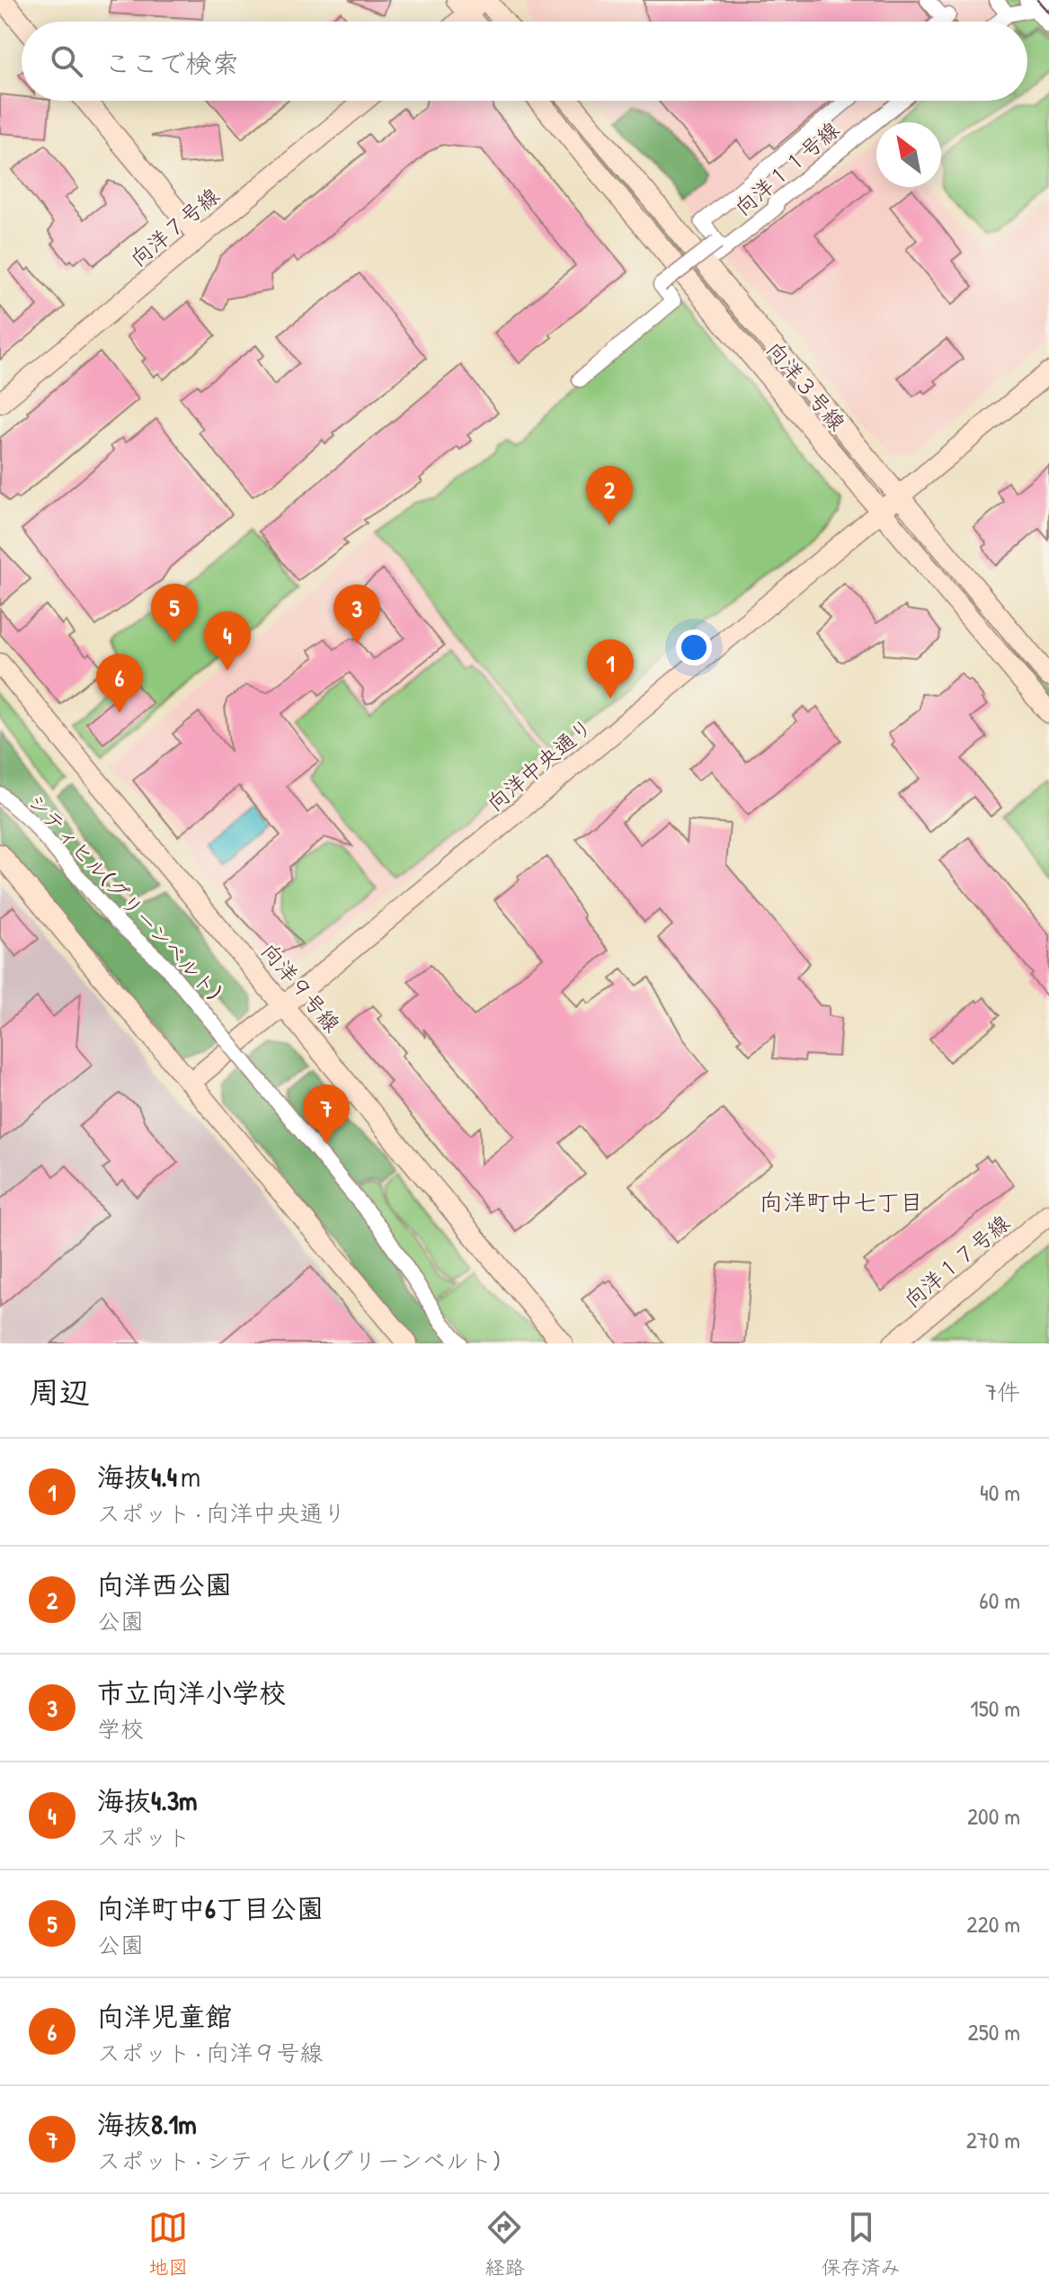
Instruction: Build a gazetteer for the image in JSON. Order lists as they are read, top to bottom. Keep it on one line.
{"streets":{"street":["向洋１１号線","向洋７号線","向洋３号線","向洋中央通り","シティヒル(グリーンベルト)","向洋９号線","向洋１７号線"]},"crossings":[["向洋３号線","向洋中央通り"],["向洋中央通り","向洋９号線"]],"districts":["向洋町中七丁目"],"north":"top left","page":{"search":"ここで検索","pins":["2","5","3","4","1","6","7"],"heading":["周辺","7件"],"list":[{"mark":"1","name":"海抜4.4ｍ","note":"スポット · 向洋中央通り","value":"40 m"},{"mark":"2","name":"向洋西公園","note":"公園","value":"60 m"},{"mark":"3","name":"市立向洋小学校","note":"学校","value":"150 m"},{"mark":"4","name":"海抜4.3m","note":"スポット","value":"200 m"},{"mark":"5","name":"向洋町中6丁目公園","note":"公園","value":"220 m"},{"mark":"6","name":"向洋児童館","note":"スポット · 向洋９号線","value":"250 m"},{"mark":"7","name":"海抜8.1m","note":"スポット · シティヒル(グリーンベルト)","value":"270 m"}],"nav":["地図","経路","保存済み"]}}
